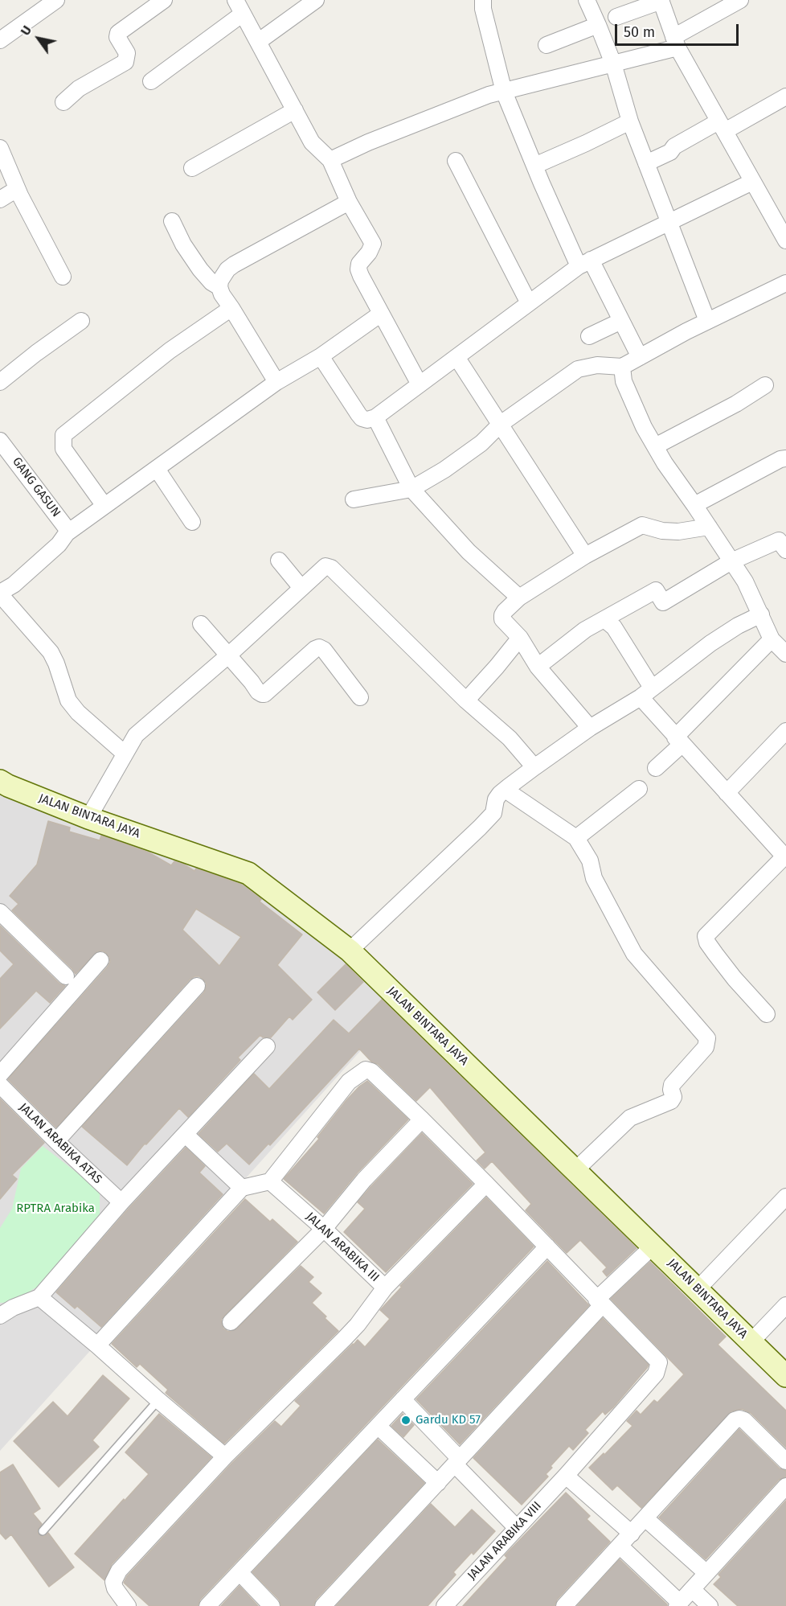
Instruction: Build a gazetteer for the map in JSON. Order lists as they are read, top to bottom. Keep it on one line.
{"streets":{"street":["GANG GASUN","JALAN BINTARA JAYA","JALAN ARABIKA ATAS","JALAN ARABIKA III","JALAN ARABIKA VIII"]},"parks":["RPTRA Arabika"],"places":["Gardu KD 57"],"scale_bar":"50 m","north":"top left"}
